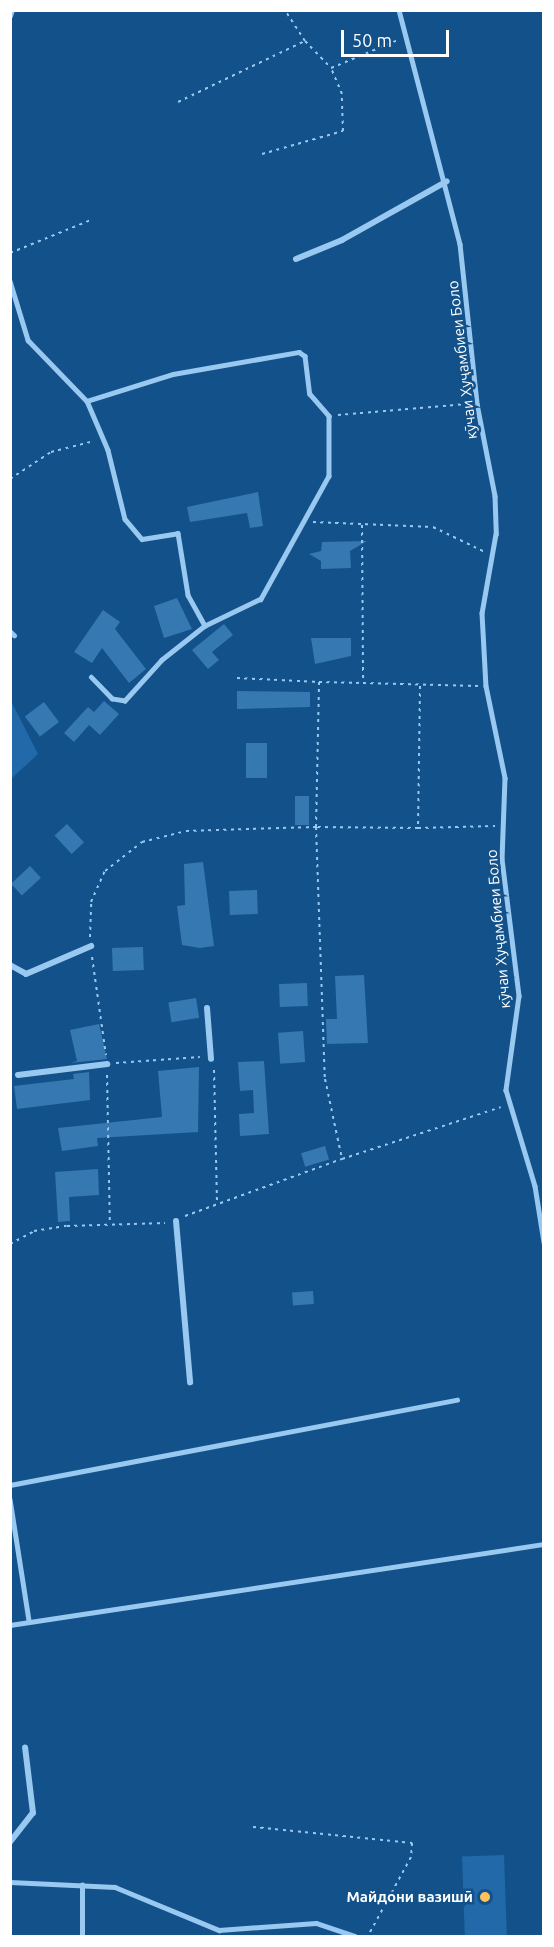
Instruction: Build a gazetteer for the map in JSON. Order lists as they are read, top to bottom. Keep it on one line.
{"streets":{"lane":["кӯчаи Хуҷамбиеи Боло"]},"places":["Майдони вазишӣ"],"scale_bar":"50 m"}
